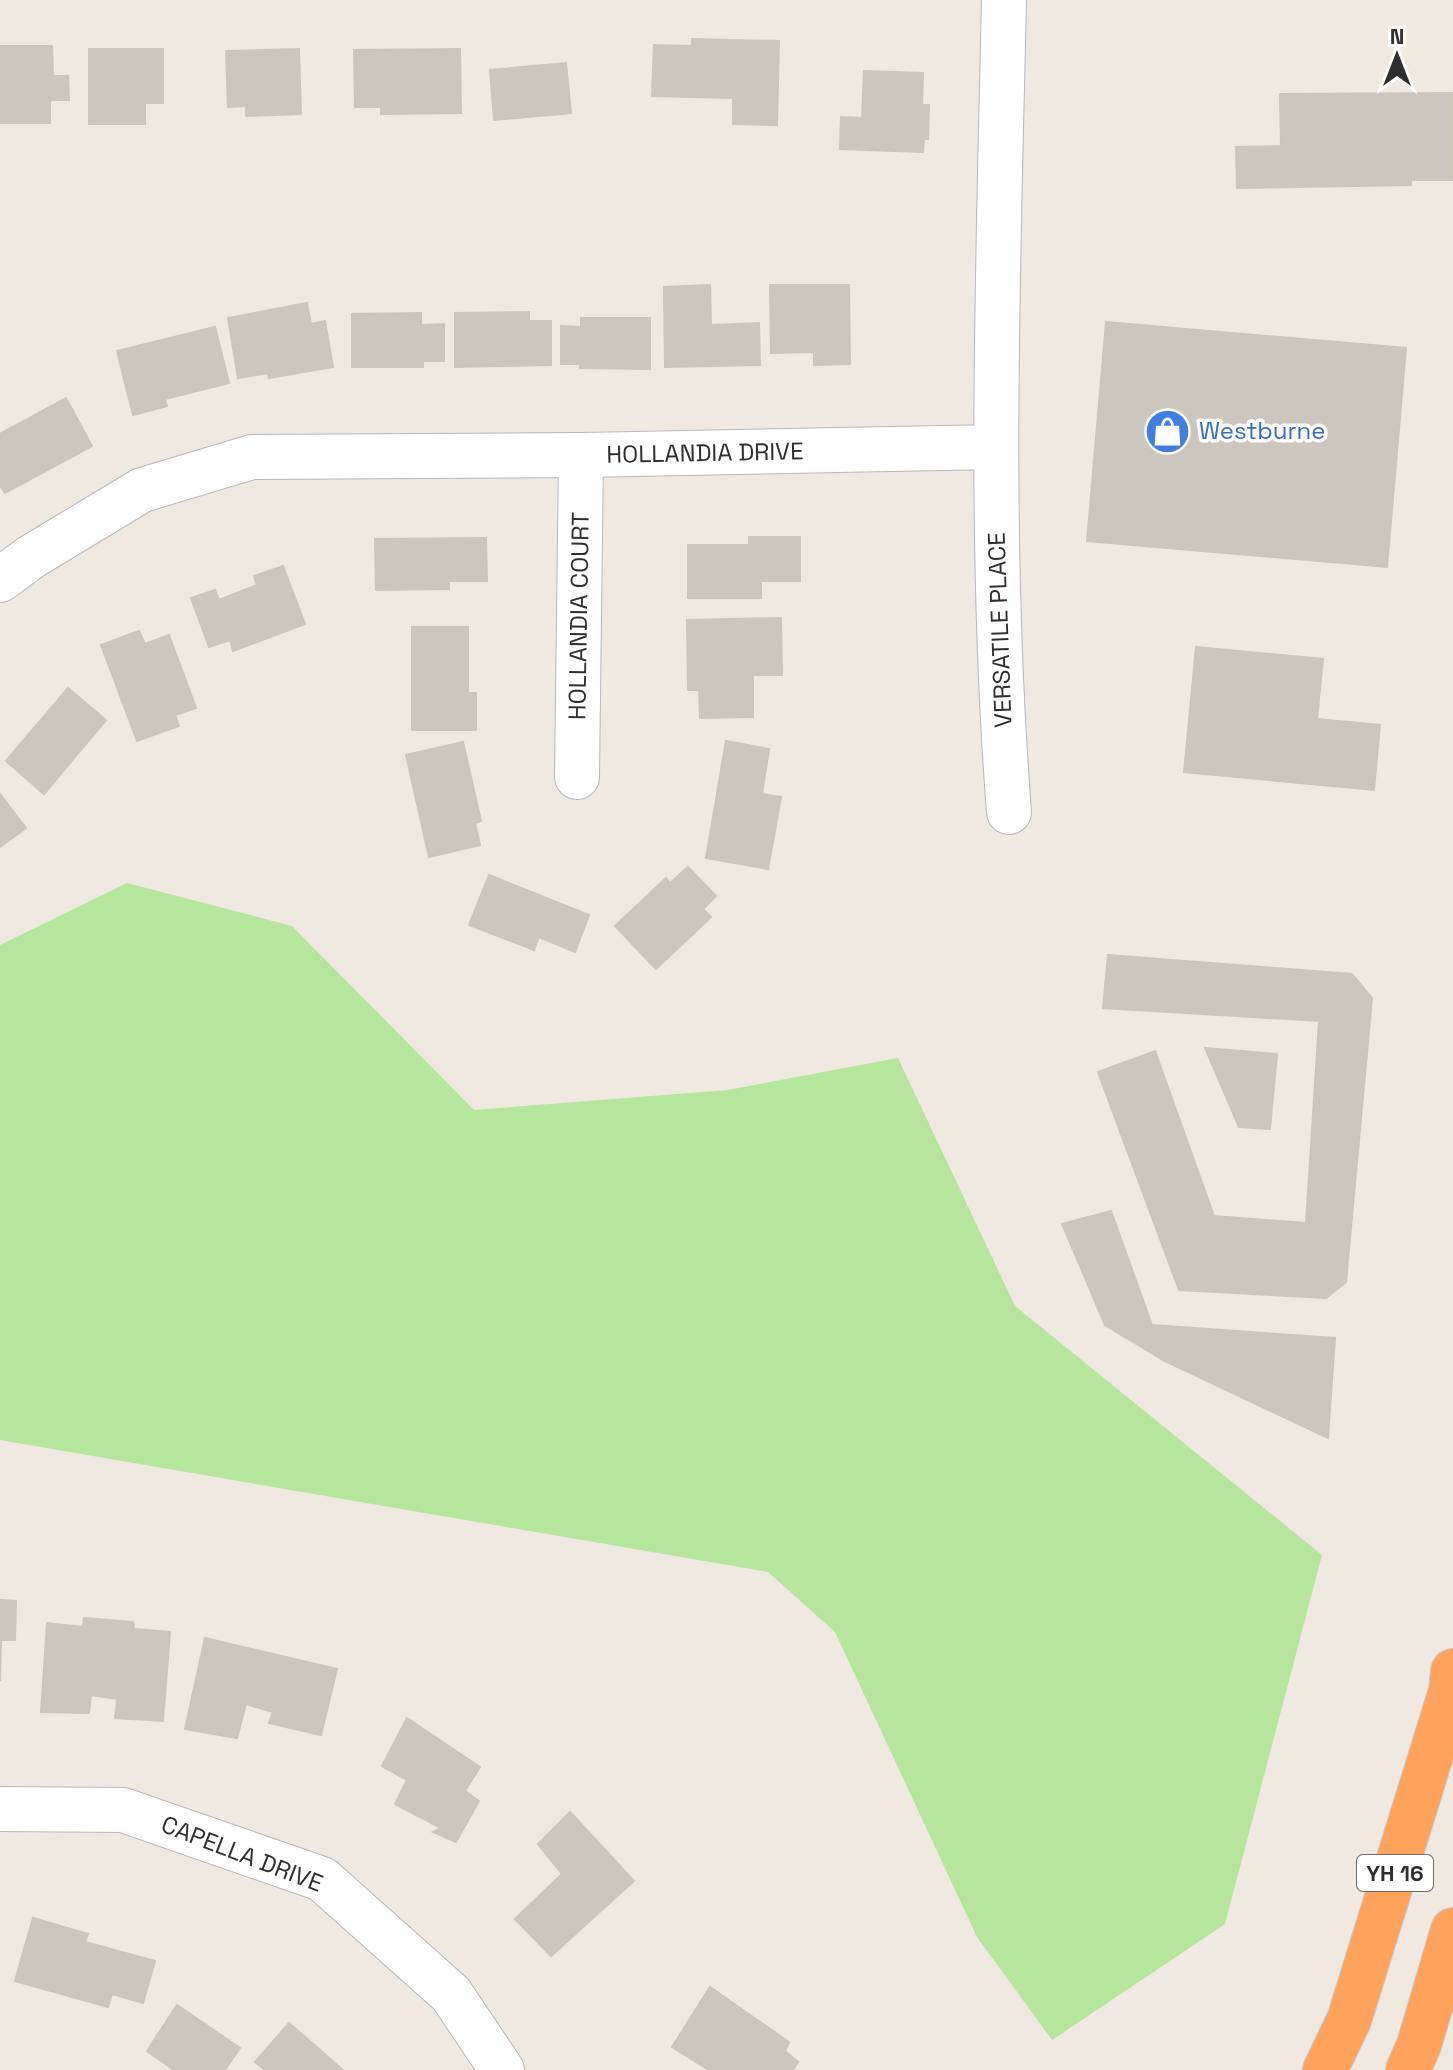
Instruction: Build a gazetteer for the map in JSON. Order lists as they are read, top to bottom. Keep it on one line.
{"streets":{"highway":["YH 16"],"street":["HOLLANDIA DRIVE","HOLLANDIA COURT","VERSATILE PLACE","CAPELLA DRIVE"]},"crossings":[["HOLLANDIA DRIVE","HOLLANDIA COURT"],["HOLLANDIA DRIVE","VERSATILE PLACE"]],"places":{"shop":["Westburne"]},"north":"top"}
